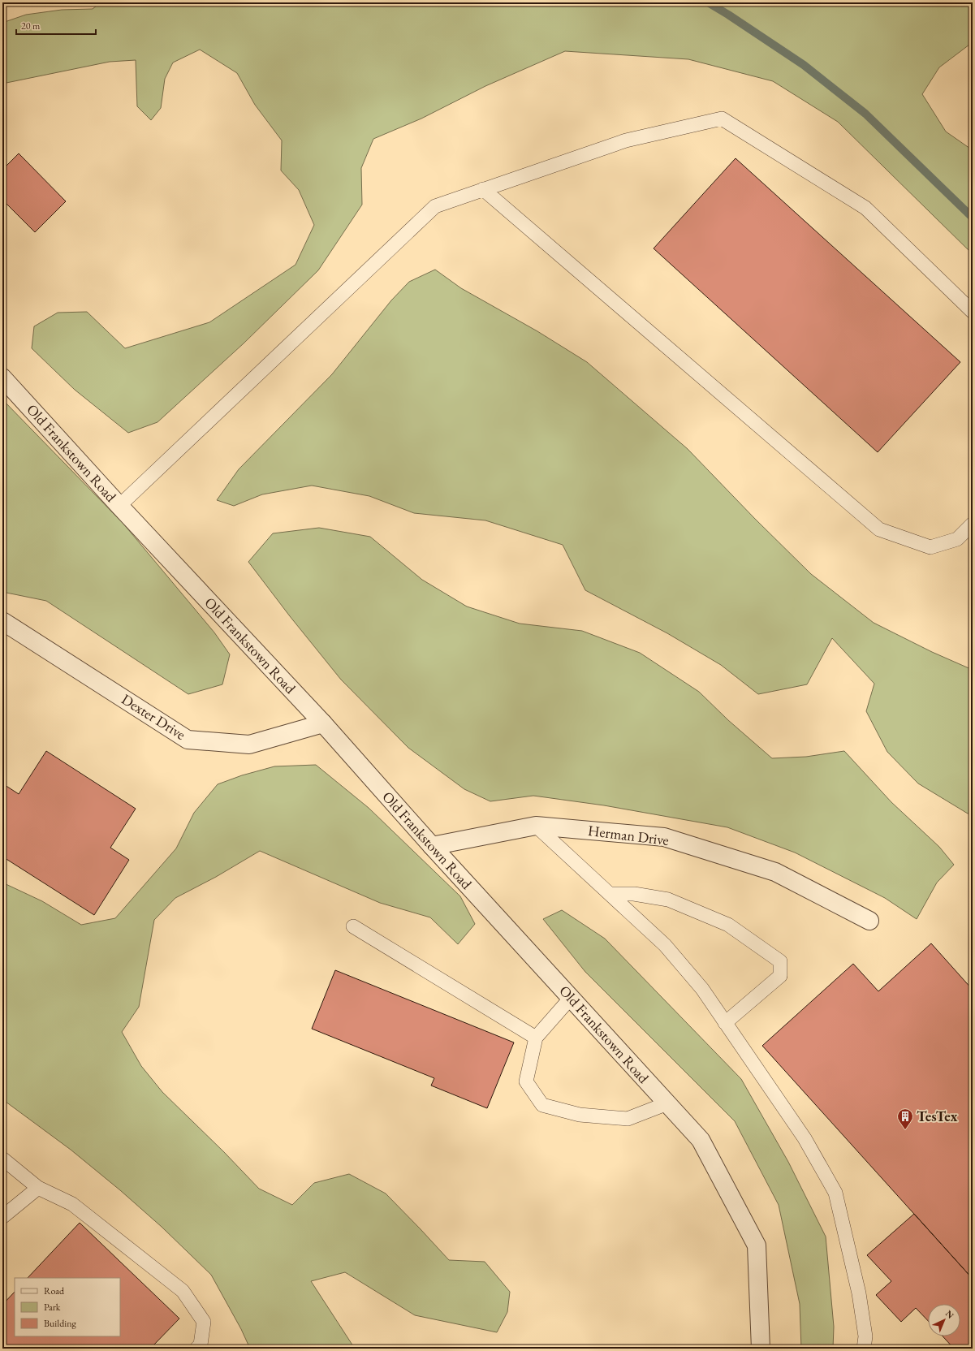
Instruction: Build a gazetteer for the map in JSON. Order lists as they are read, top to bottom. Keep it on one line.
{"streets":{"street":["Old Frankstown Road","Dexter Drive","Herman Drive"]},"crossings":[["Old Frankstown Road","Dexter Drive"],["Old Frankstown Road","Herman Drive"]],"places":{"building":["TesTex"]},"legend":["Road","Park","Building"],"scale_bar":"20 m","north":"top right"}
